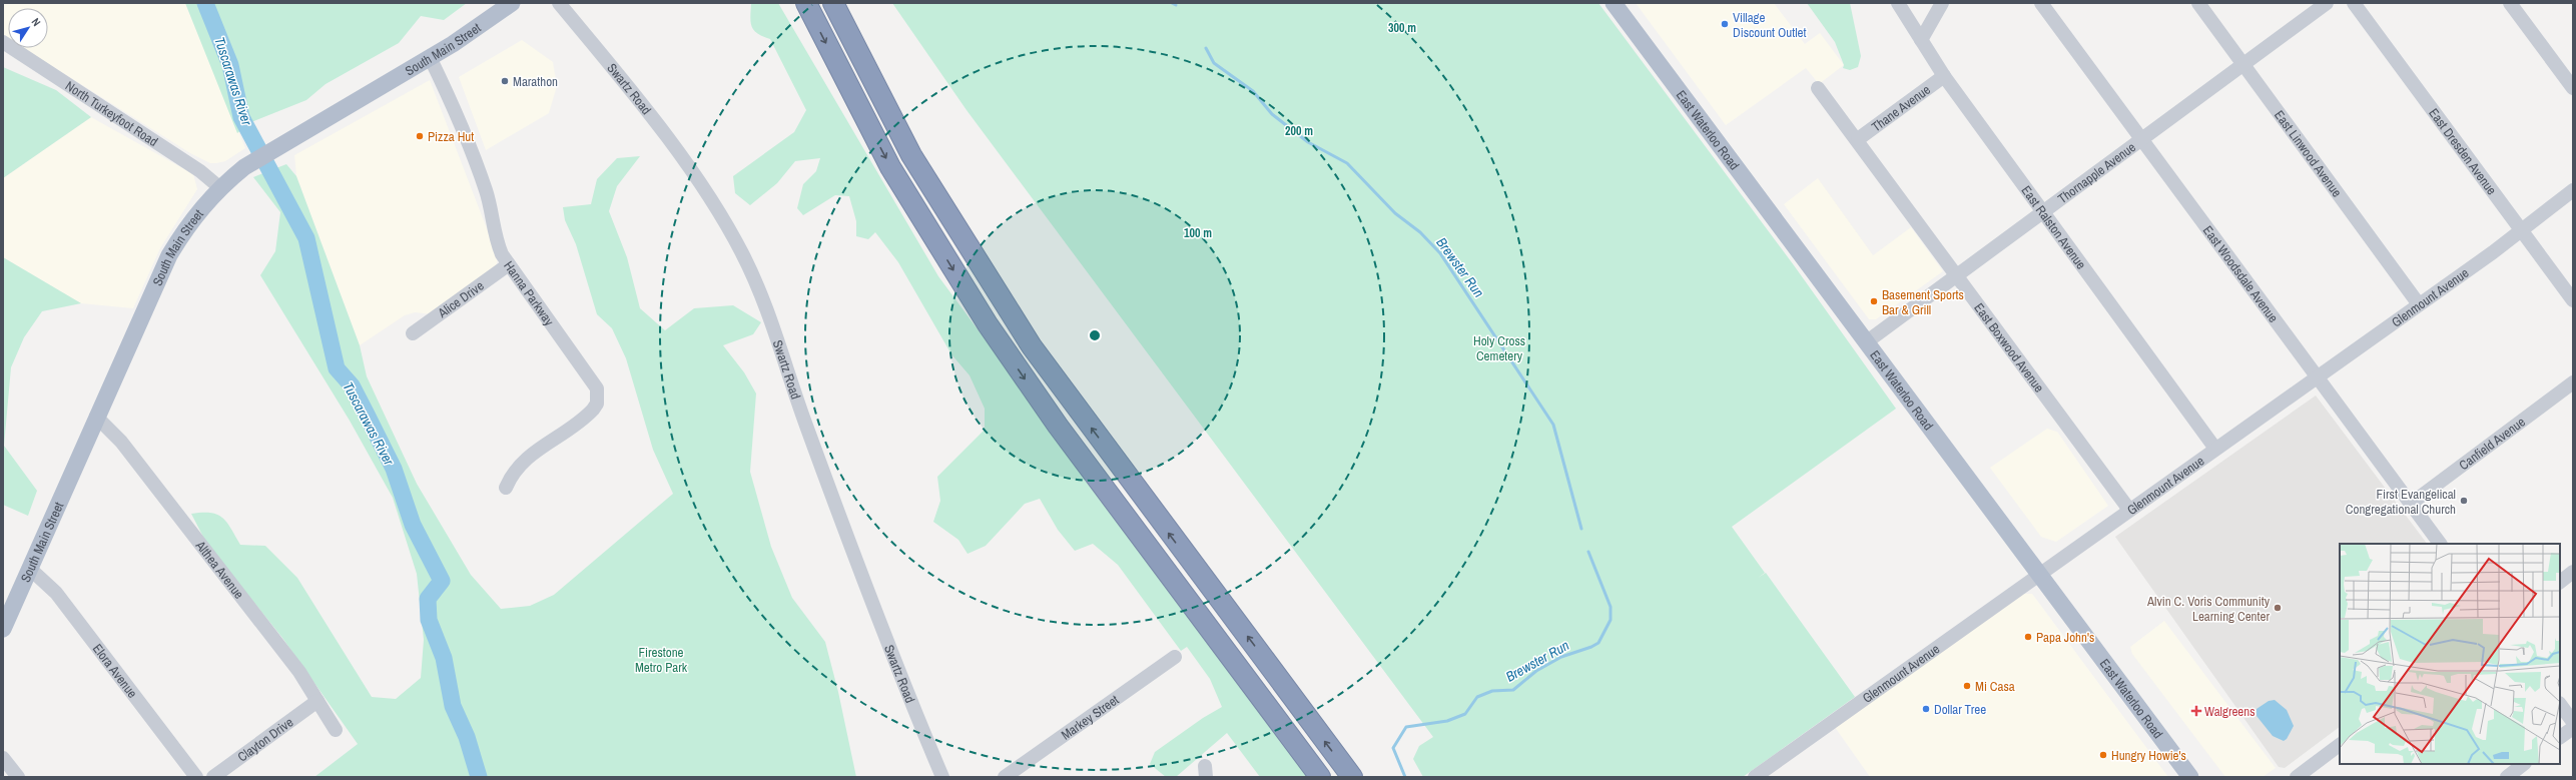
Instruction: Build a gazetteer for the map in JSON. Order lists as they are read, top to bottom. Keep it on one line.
{"streets":{"main road":["South Main Street","East Waterloo Road"],"street":["Swartz Road","Thane Avenue","North Turkeyfoot Road","East Dresden Avenue","East Linwood Avenue","Thornapple Avenue","East Ralston Avenue","East Woodsdale Avenue","Hanna Parkway","Glenmount Avenue","Alice Drive","East Boxwood Avenue","Canfield Avenue","Althea Avenue","Elora Avenue","Markey Street","Clayton Drive"]},"crossings":[["South Main Street","North Turkeyfoot Road"],["South Main Street","Hanna Parkway"],["South Main Street","Althea Avenue"],["South Main Street","Elora Avenue"],["Thane Avenue","East Ralston Avenue"],["Thane Avenue","East Boxwood Avenue"],["East Waterloo Road","Thornapple Avenue"],["East Waterloo Road","Glenmount Avenue"],["East Dresden Avenue","Glenmount Avenue"],["East Linwood Avenue","Thornapple Avenue"],["East Linwood Avenue","Glenmount Avenue"],["Thornapple Avenue","East Ralston Avenue"],["Thornapple Avenue","East Woodsdale Avenue"],["Thornapple Avenue","East Boxwood Avenue"],["East Ralston Avenue","Glenmount Avenue"],["East Woodsdale Avenue","Glenmount Avenue"],["East Woodsdale Avenue","Canfield Avenue"],["Hanna Parkway","Alice Drive"],["Glenmount Avenue","East Boxwood Avenue"],["Althea Avenue","Clayton Drive"]],"water":["Tuscarawas River","Brewster Run"],"parks":["Holy Cross Cemetery","Firestone Metro Park"],"places":{"other":["Village Discount Outlet","Marathon","Pizza Hut","Basement Sports Bar & Grill","First Evangelical Congregational Church","Alvin C. Voris Community Learning Center","Papa John's","Mi Casa","Dollar Tree","Hungry Howie's"],"health":["Walgreens"]},"north":"top right","rings":["300 m","200 m","100 m"]}
